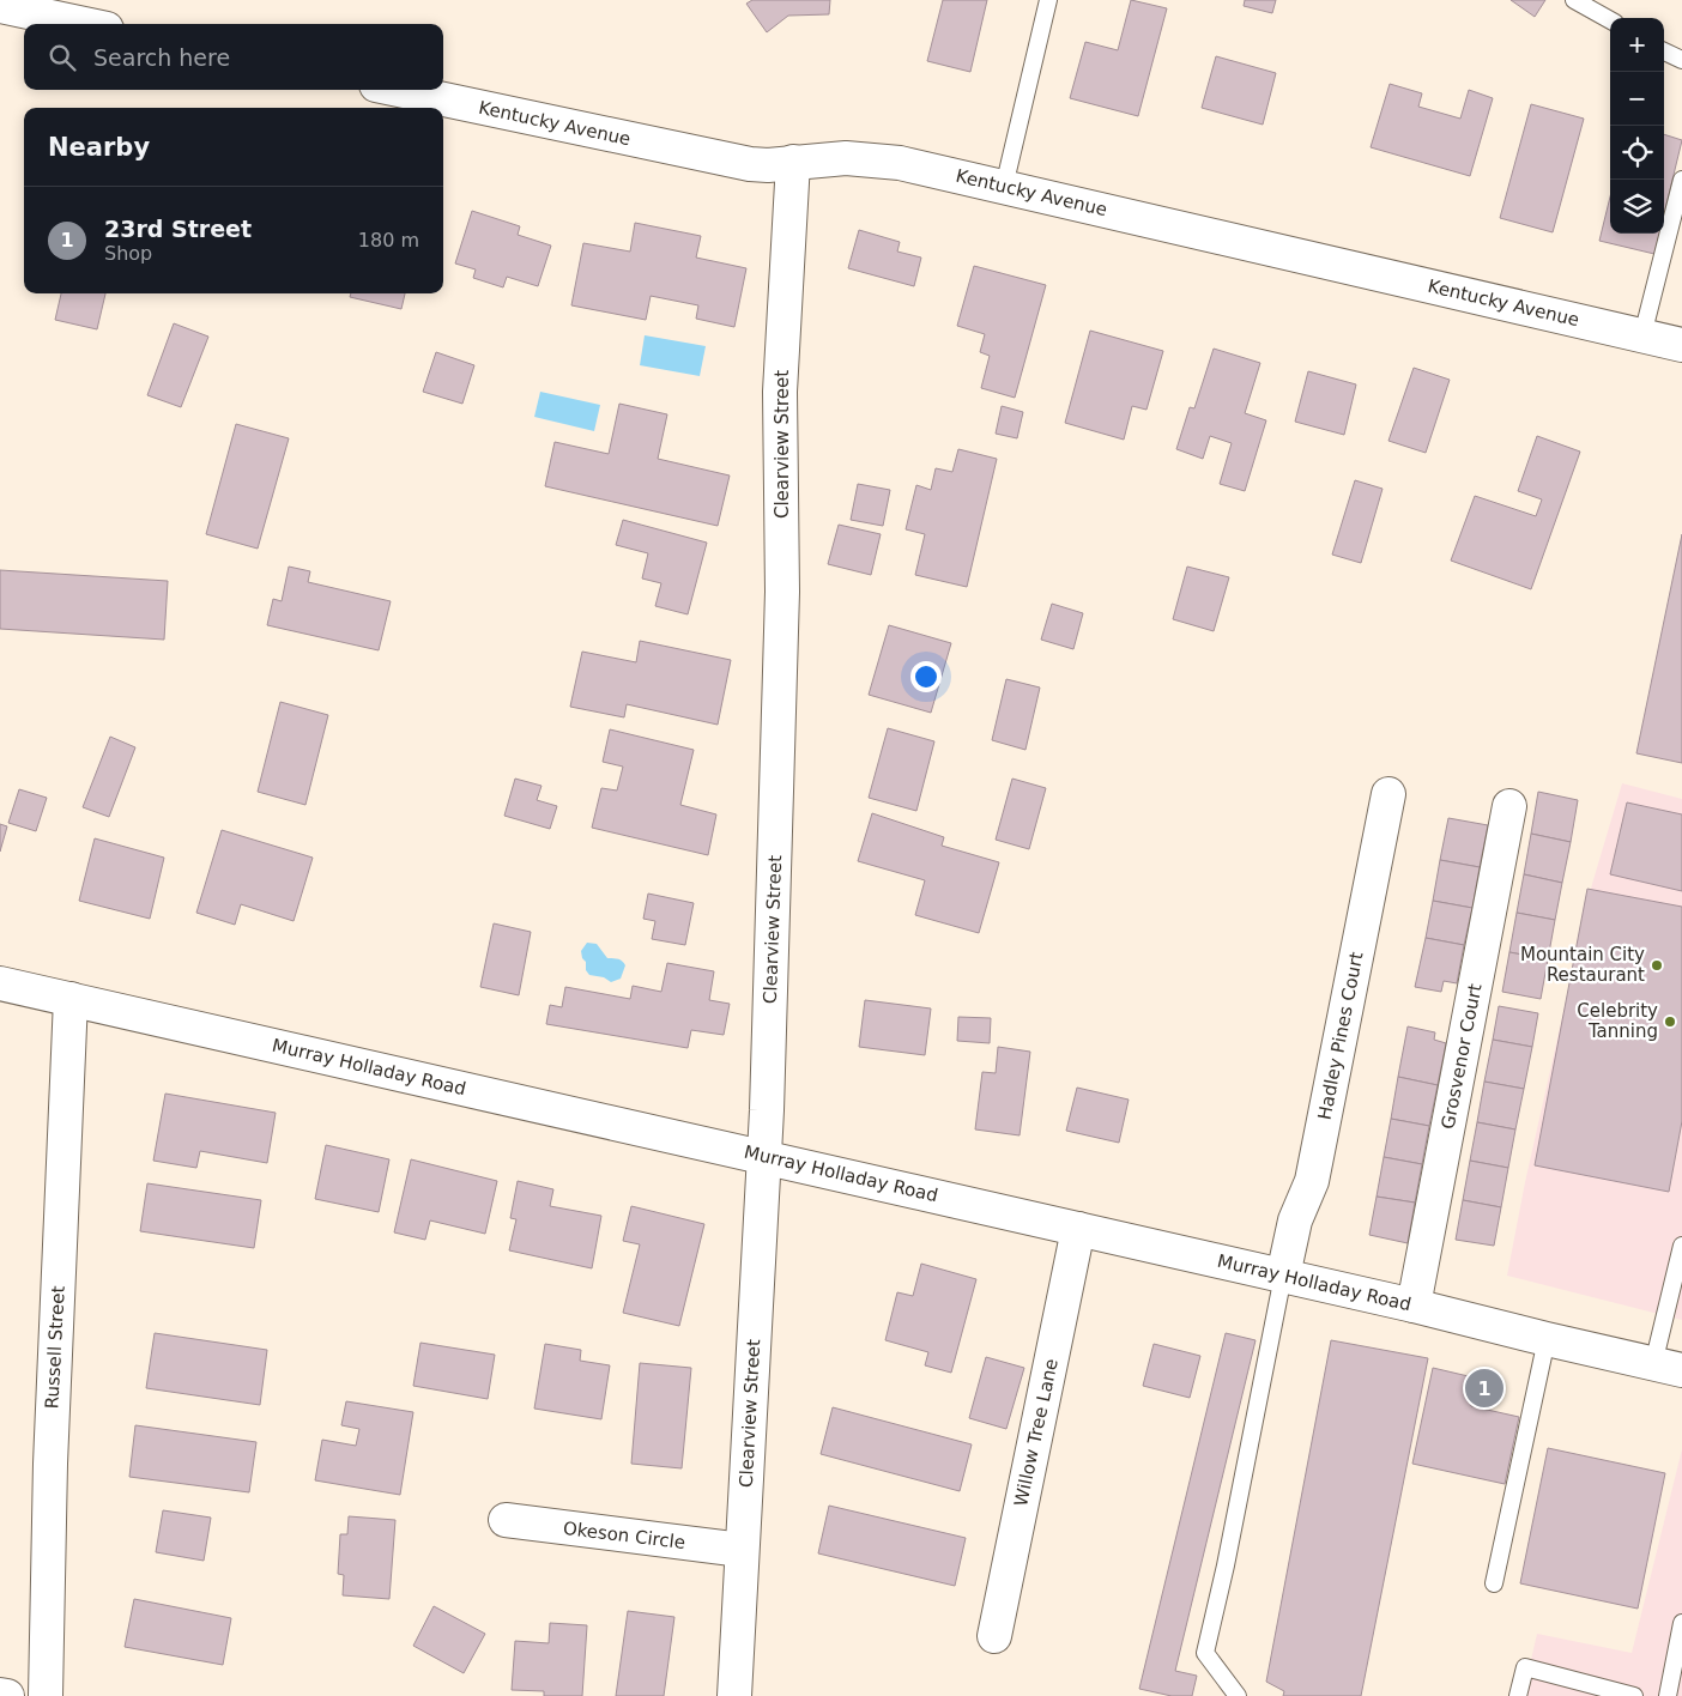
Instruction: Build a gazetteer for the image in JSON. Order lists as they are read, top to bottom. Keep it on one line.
{"streets":{"street":["Kentucky Avenue","Clearview Street","Hadley Pines Court","Grosvenor Court","Murray Holladay Road","Russell Street","Willow Tree Lane","Okeson Circle"]},"crossings":[["Kentucky Avenue","Clearview Street"],["Clearview Street","Murray Holladay Road"],["Clearview Street","Okeson Circle"],["Hadley Pines Court","Murray Holladay Road"],["Grosvenor Court","Murray Holladay Road"],["Murray Holladay Road","Russell Street"],["Murray Holladay Road","Willow Tree Lane"]],"places":["Mountain City Restaurant","Celebrity Tanning"],"page":{"map_buttons":["+","−"],"search":"Search here","heading":"Nearby","list":[{"mark":"1","name":"23rd Street","note":"Shop","value":"180 m"}],"pins":"1"}}
